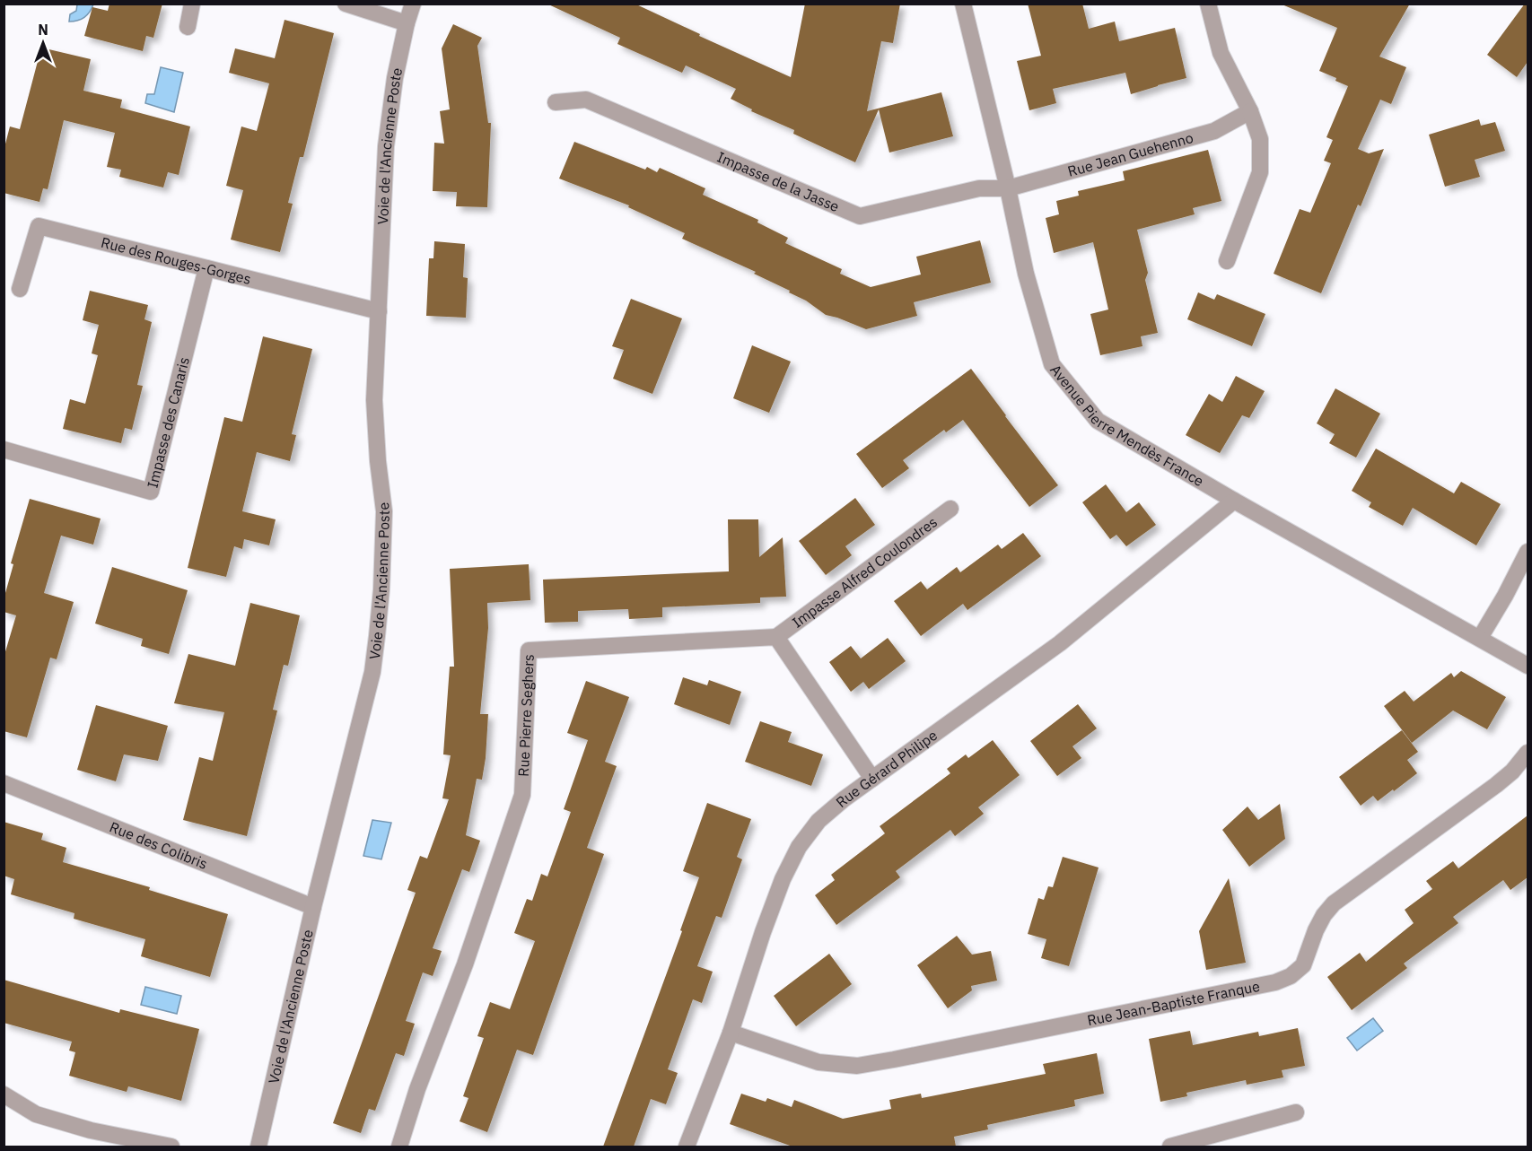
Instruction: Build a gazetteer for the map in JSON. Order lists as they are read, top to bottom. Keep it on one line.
{"streets":{"street":["Voie de l'Ancienne Poste","Rue Jean Guehenno","Impasse de la Jasse","Rue des Rouges-Gorges","Impasse des Canaris","Avenue Pierre Mendès France","Impasse Alfred Coulondres","Rue Pierre Seghers","Rue Gérard Philipe","Rue des Colibris","Rue Jean-Baptiste Franque"]},"crossings":[["Voie de l'Ancienne Poste","Rue des Rouges-Gorges"],["Voie de l'Ancienne Poste","Rue des Colibris"],["Rue Jean Guehenno","Impasse de la Jasse"],["Rue Jean Guehenno","Avenue Pierre Mendès France"],["Impasse de la Jasse","Avenue Pierre Mendès France"],["Rue des Rouges-Gorges","Impasse des Canaris"],["Avenue Pierre Mendès France","Rue Gérard Philipe"],["Impasse Alfred Coulondres","Rue Pierre Seghers"],["Rue Gérard Philipe","Rue Jean-Baptiste Franque"]],"north":"top"}
